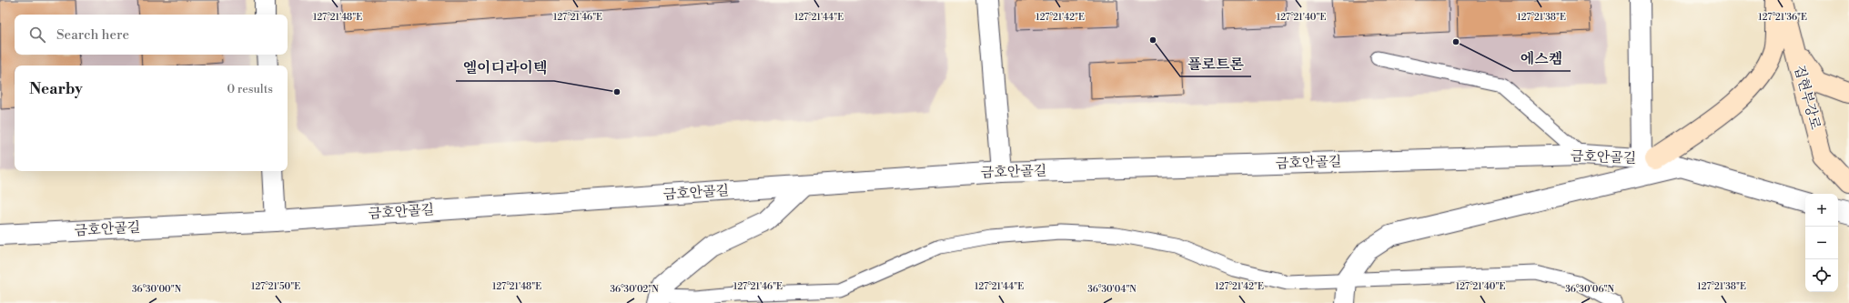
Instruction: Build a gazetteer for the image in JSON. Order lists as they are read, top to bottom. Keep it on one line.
{"streets":{"main road":["집현부강로"],"street":["금호안골길"]},"places":["플로트론","에스켐","엘이디라이텍"],"page":{"search":"Search here","heading":["Nearby","0 results"],"map_buttons":["+","−"]},"coordinates":["127°21'48\"E","127°21'46\"E","127°21'44\"E","127°21'42\"E","127°21'40\"E","127°21'38\"E","127°21'36\"E","127°21'50\"E","36°30'00\"N","36°30'02\"N","36°30'04\"N","36°30'06\"N"]}
